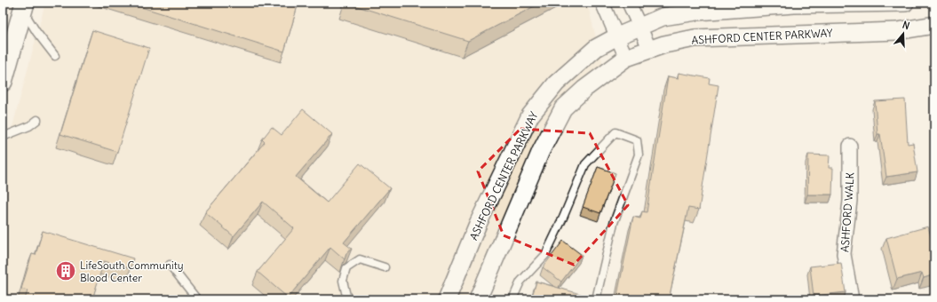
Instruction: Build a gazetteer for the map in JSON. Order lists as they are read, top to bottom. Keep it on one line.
{"streets":{"street":["ASHFORD CENTER PARKWAY","ASHFORD WALK"]},"places":{"building":["LifeSouth Community Blood Center"]},"north":"top"}
